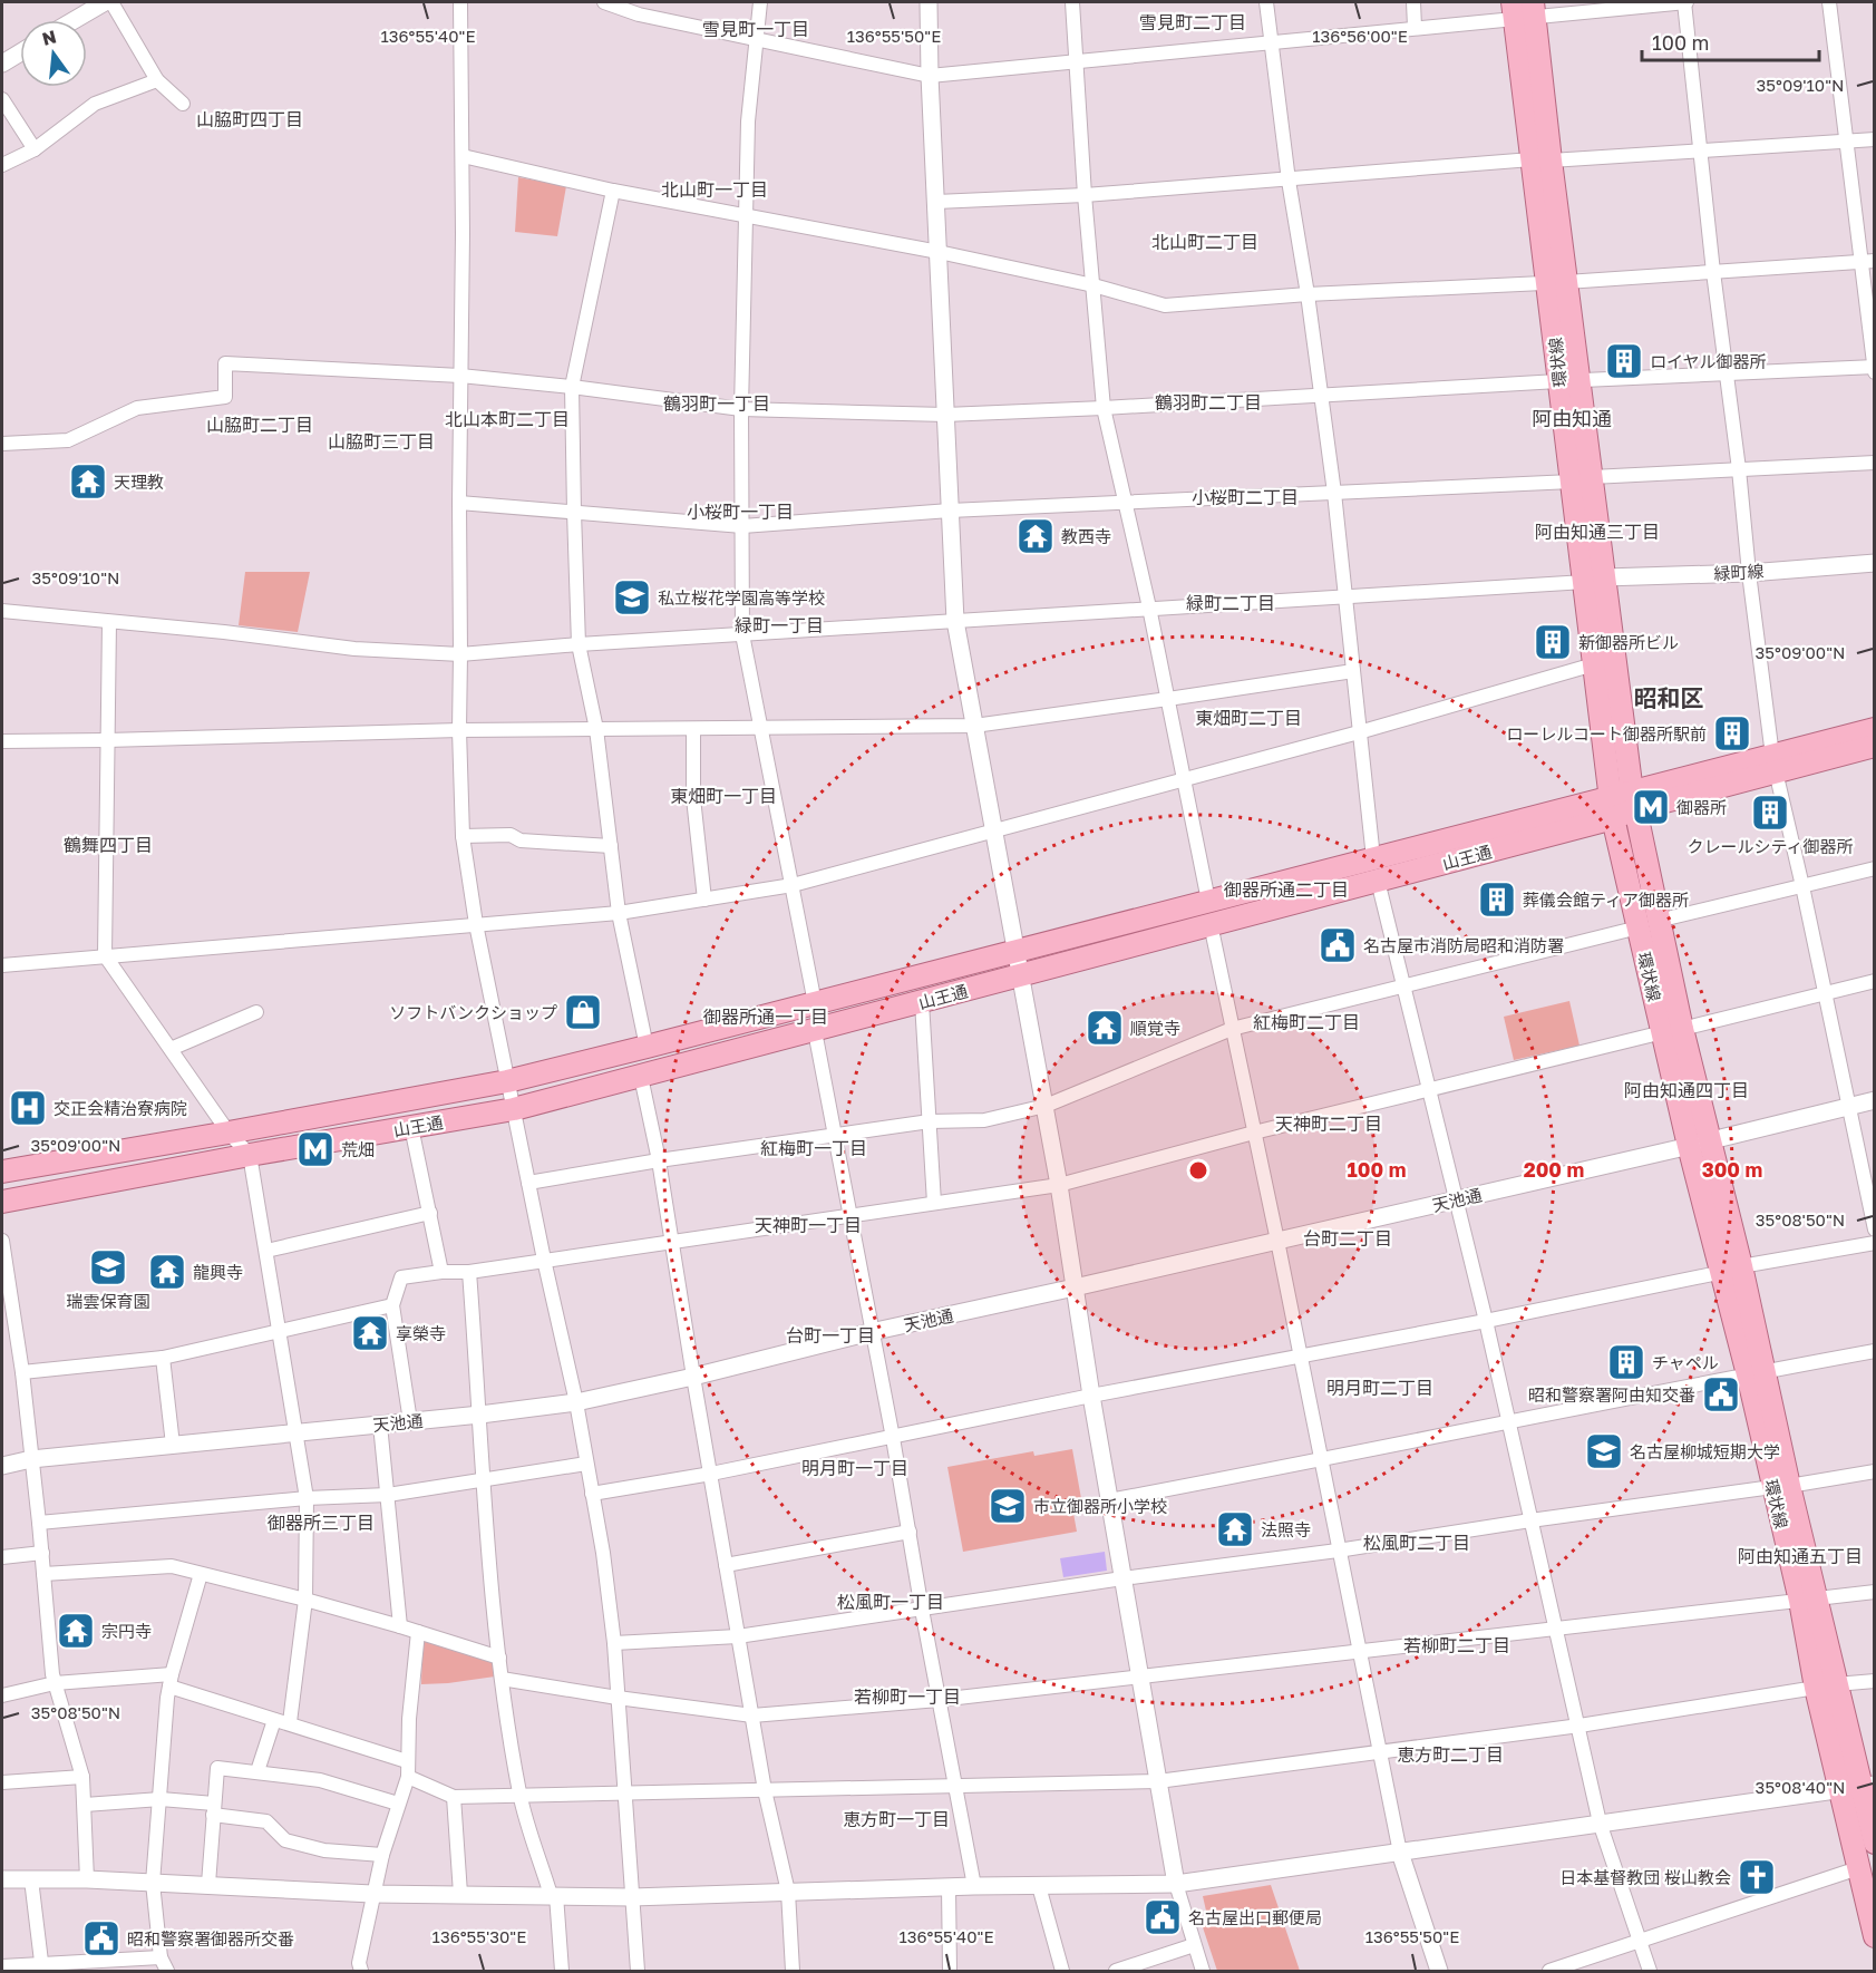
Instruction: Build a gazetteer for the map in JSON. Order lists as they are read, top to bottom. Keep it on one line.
{"streets":{"main road":["環状線","山王通"],"street":["緑町線","天池通"]},"crossings":[["環状線","緑町線"],["環状線","山王通"],["環状線","天池通"]],"districts":["雪見町二丁目","雪見町一丁目","山脇町四丁目","北山町一丁目","北山町二丁目","鶴羽町二丁目","鶴羽町一丁目","阿由知通","北山本町二丁目","山脇町二丁目","山脇町三丁目","小桜町二丁目","小桜町一丁目","阿由知通三丁目","緑町二丁目","緑町一丁目","昭和区","東畑町二丁目","東畑町一丁目","鶴舞四丁目","御器所通二丁目","御器所通一丁目","紅梅町二丁目","阿由知通四丁目","天神町二丁目","紅梅町一丁目","天神町一丁目","台町二丁目","台町一丁目","明月町二丁目","明月町一丁目","御器所三丁目","松風町二丁目","阿由知通五丁目","松風町一丁目","若柳町二丁目","若柳町一丁目","恵方町二丁目","恵方町一丁目"],"places":{"building":["ロイヤル御器所","新御器所ビル","ローレルコート御器所駅前","クレールシティ御器所","葬儀会館ティア御器所","チャペル"],"temple":["天理教","教西寺","順覚寺","龍興寺","享榮寺","法照寺","宗円寺"],"school or university":["私立桜花学園高等学校","瑞雲保育園","名古屋柳城短期大学","市立御器所小学校"],"metro station":["御器所","荒畑"],"public building":["名古屋市消防局昭和消防署","昭和警察署阿由知交番","名古屋出口郵便局","昭和警察署御器所交番"],"shop":["ソフトバンクショップ"],"hospital":["交正会精治寮病院"],"church":["日本基督教団 桜山教会"]},"scale_bar":"100 m","north":"top","coordinates":["136°55'40\"E","136°55'50\"E","136°56'00\"E","35°09'10\"N","35°09'00\"N","35°08'50\"N","35°08'40\"N","136°55'30\"E"],"rings":["100 m","200 m","300 m"]}
